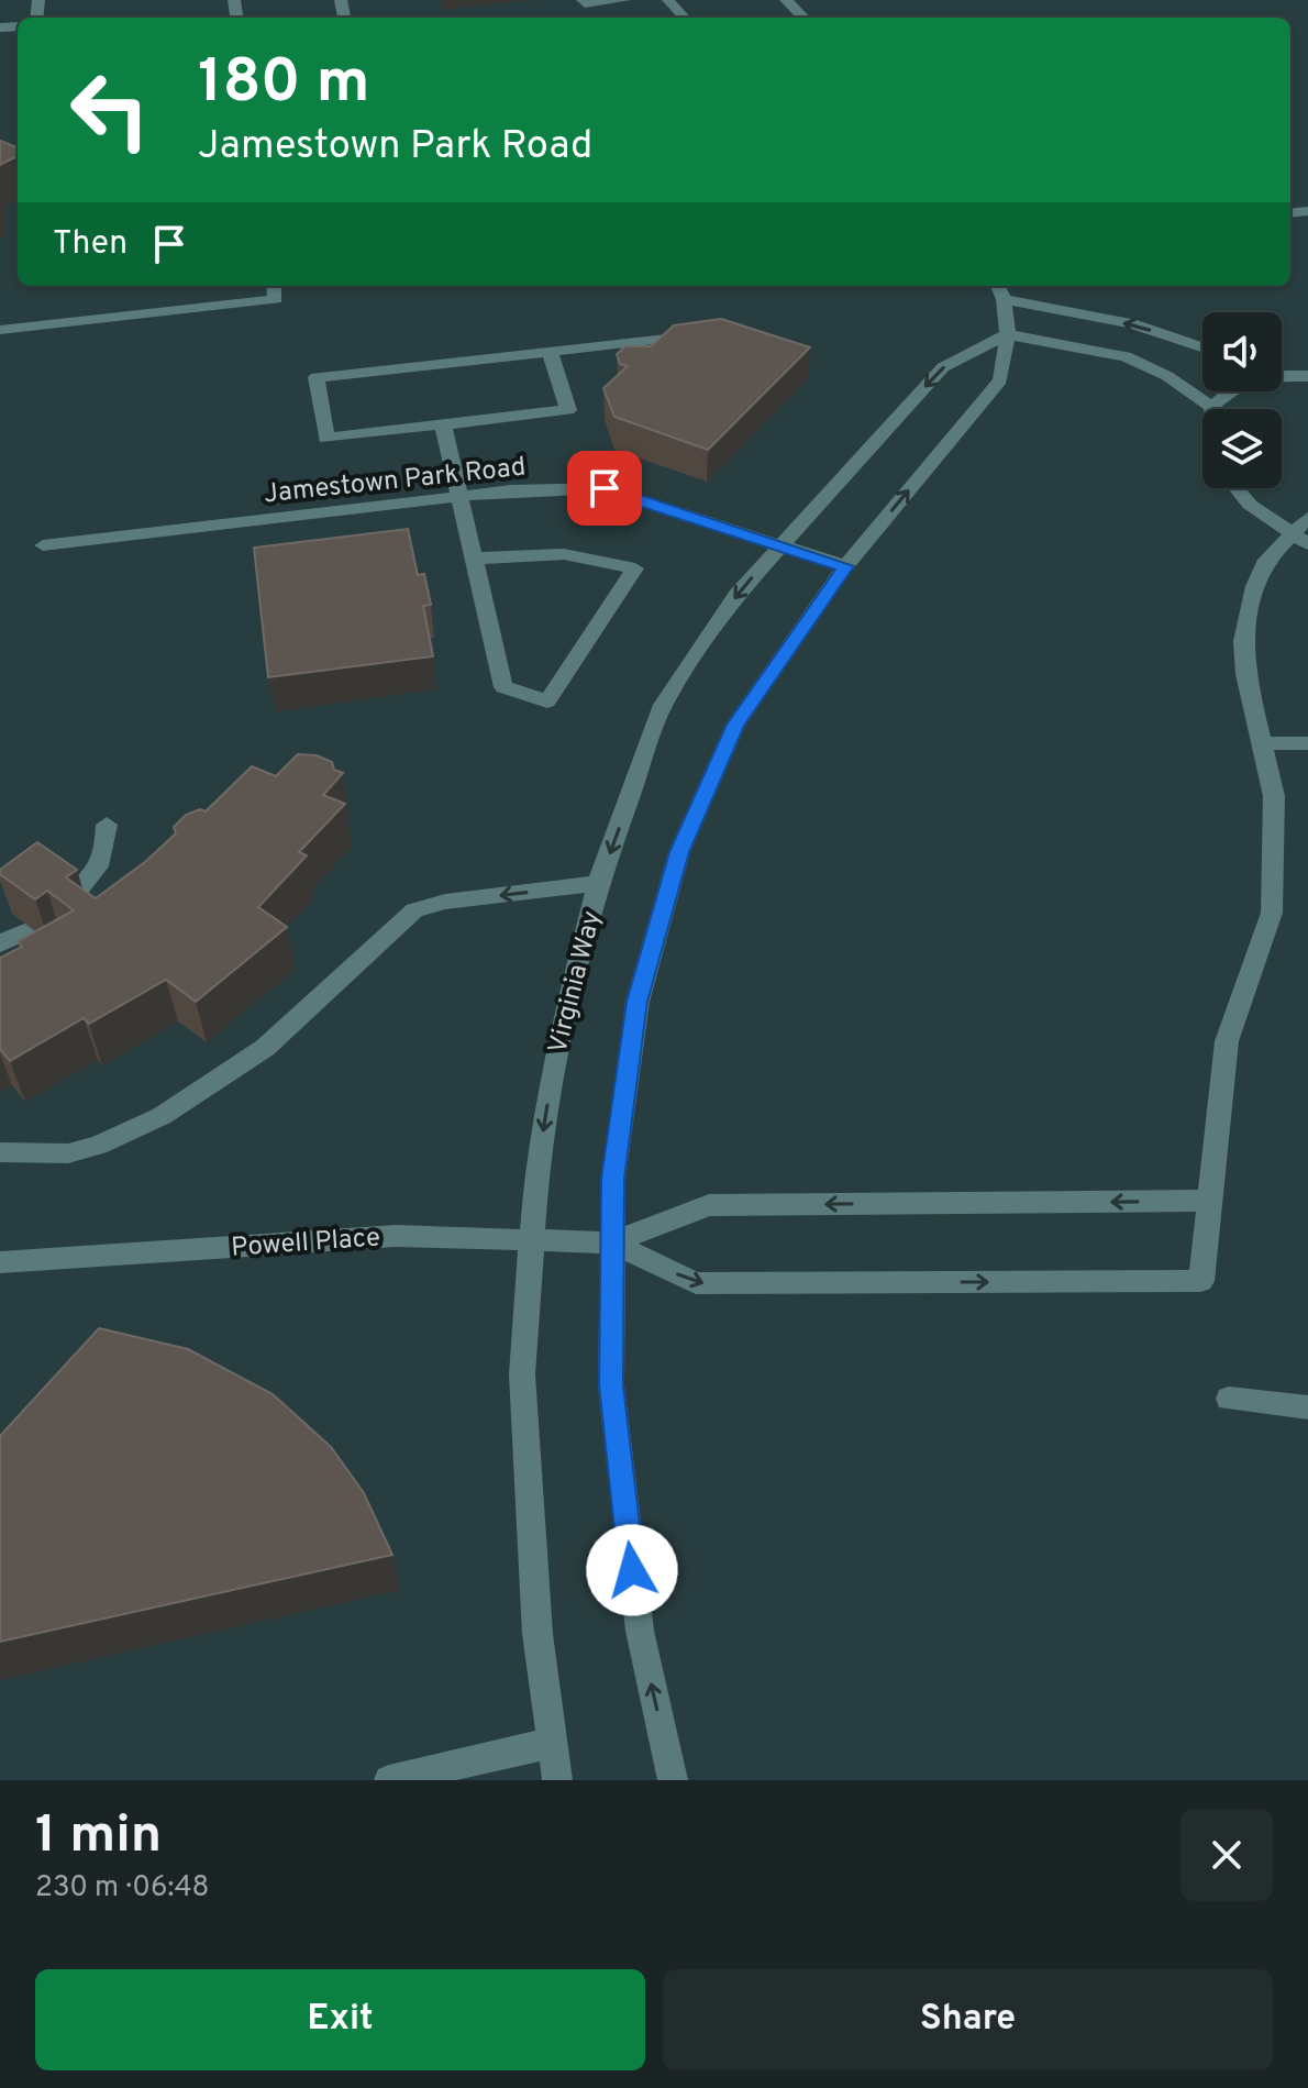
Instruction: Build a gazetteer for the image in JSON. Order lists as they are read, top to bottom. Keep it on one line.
{"streets":{"street":["Jamestown Park Road","Virginia Way","Powell Place"]},"crossings":[["Jamestown Park Road","Virginia Way"],["Virginia Way","Powell Place"]],"page":{"turn":["180 m","Jamestown Park Road"],"then":"Then","heading":["1 min","230 m · 06:48"],"buttons":["Exit","Share"]}}
